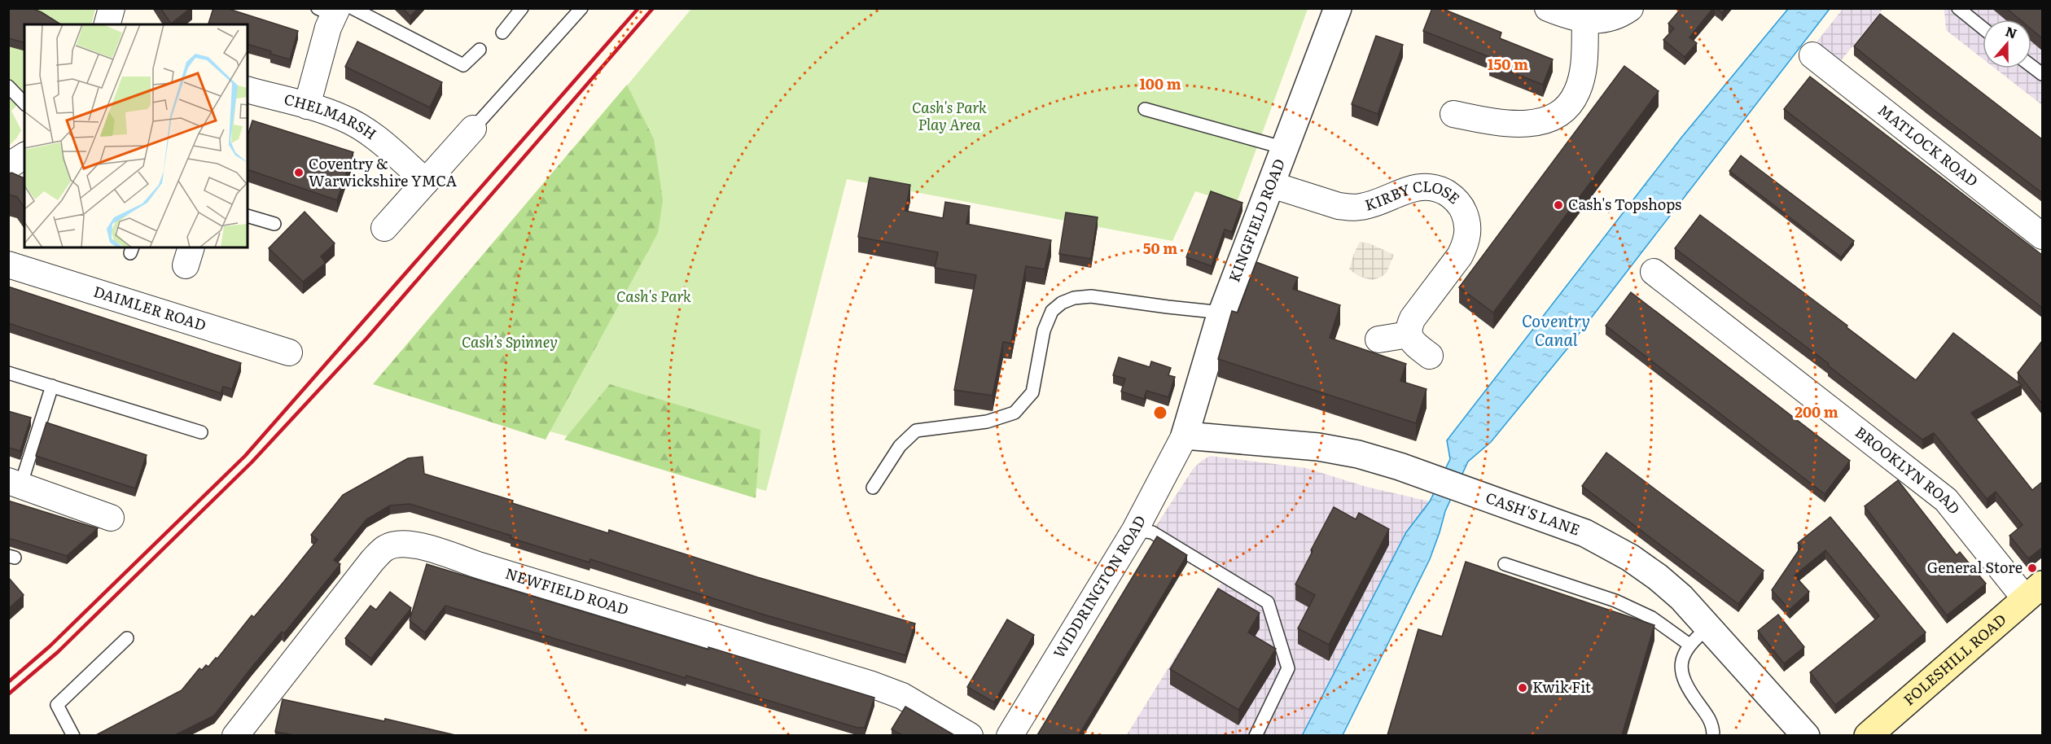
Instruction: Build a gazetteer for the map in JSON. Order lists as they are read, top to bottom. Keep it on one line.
{"streets":{"main road":["FOLESHILL ROAD"],"street":["CHELMARSH","MATLOCK ROAD","KIRBY CLOSE","KINGFIELD ROAD","DAIMLER ROAD","BROOKLYN ROAD","CASH'S LANE","WIDDRINGTON ROAD","NEWFIELD ROAD"]},"crossings":[["KIRBY CLOSE","KINGFIELD ROAD"],["KINGFIELD ROAD","CASH'S LANE"],["KINGFIELD ROAD","WIDDRINGTON ROAD"],["BROOKLYN ROAD","FOLESHILL ROAD"],["CASH'S LANE","WIDDRINGTON ROAD"]],"water":["Coventry Canal"],"parks":["Cash's Park Play Area","Cash's Park","Cash’s Spinney"],"places":["Coventry & Warwickshire YMCA","Cash's Topshops","General Store","Kwik Fit"],"north":"top","rings":["150 m","100 m","50 m","200 m"]}
